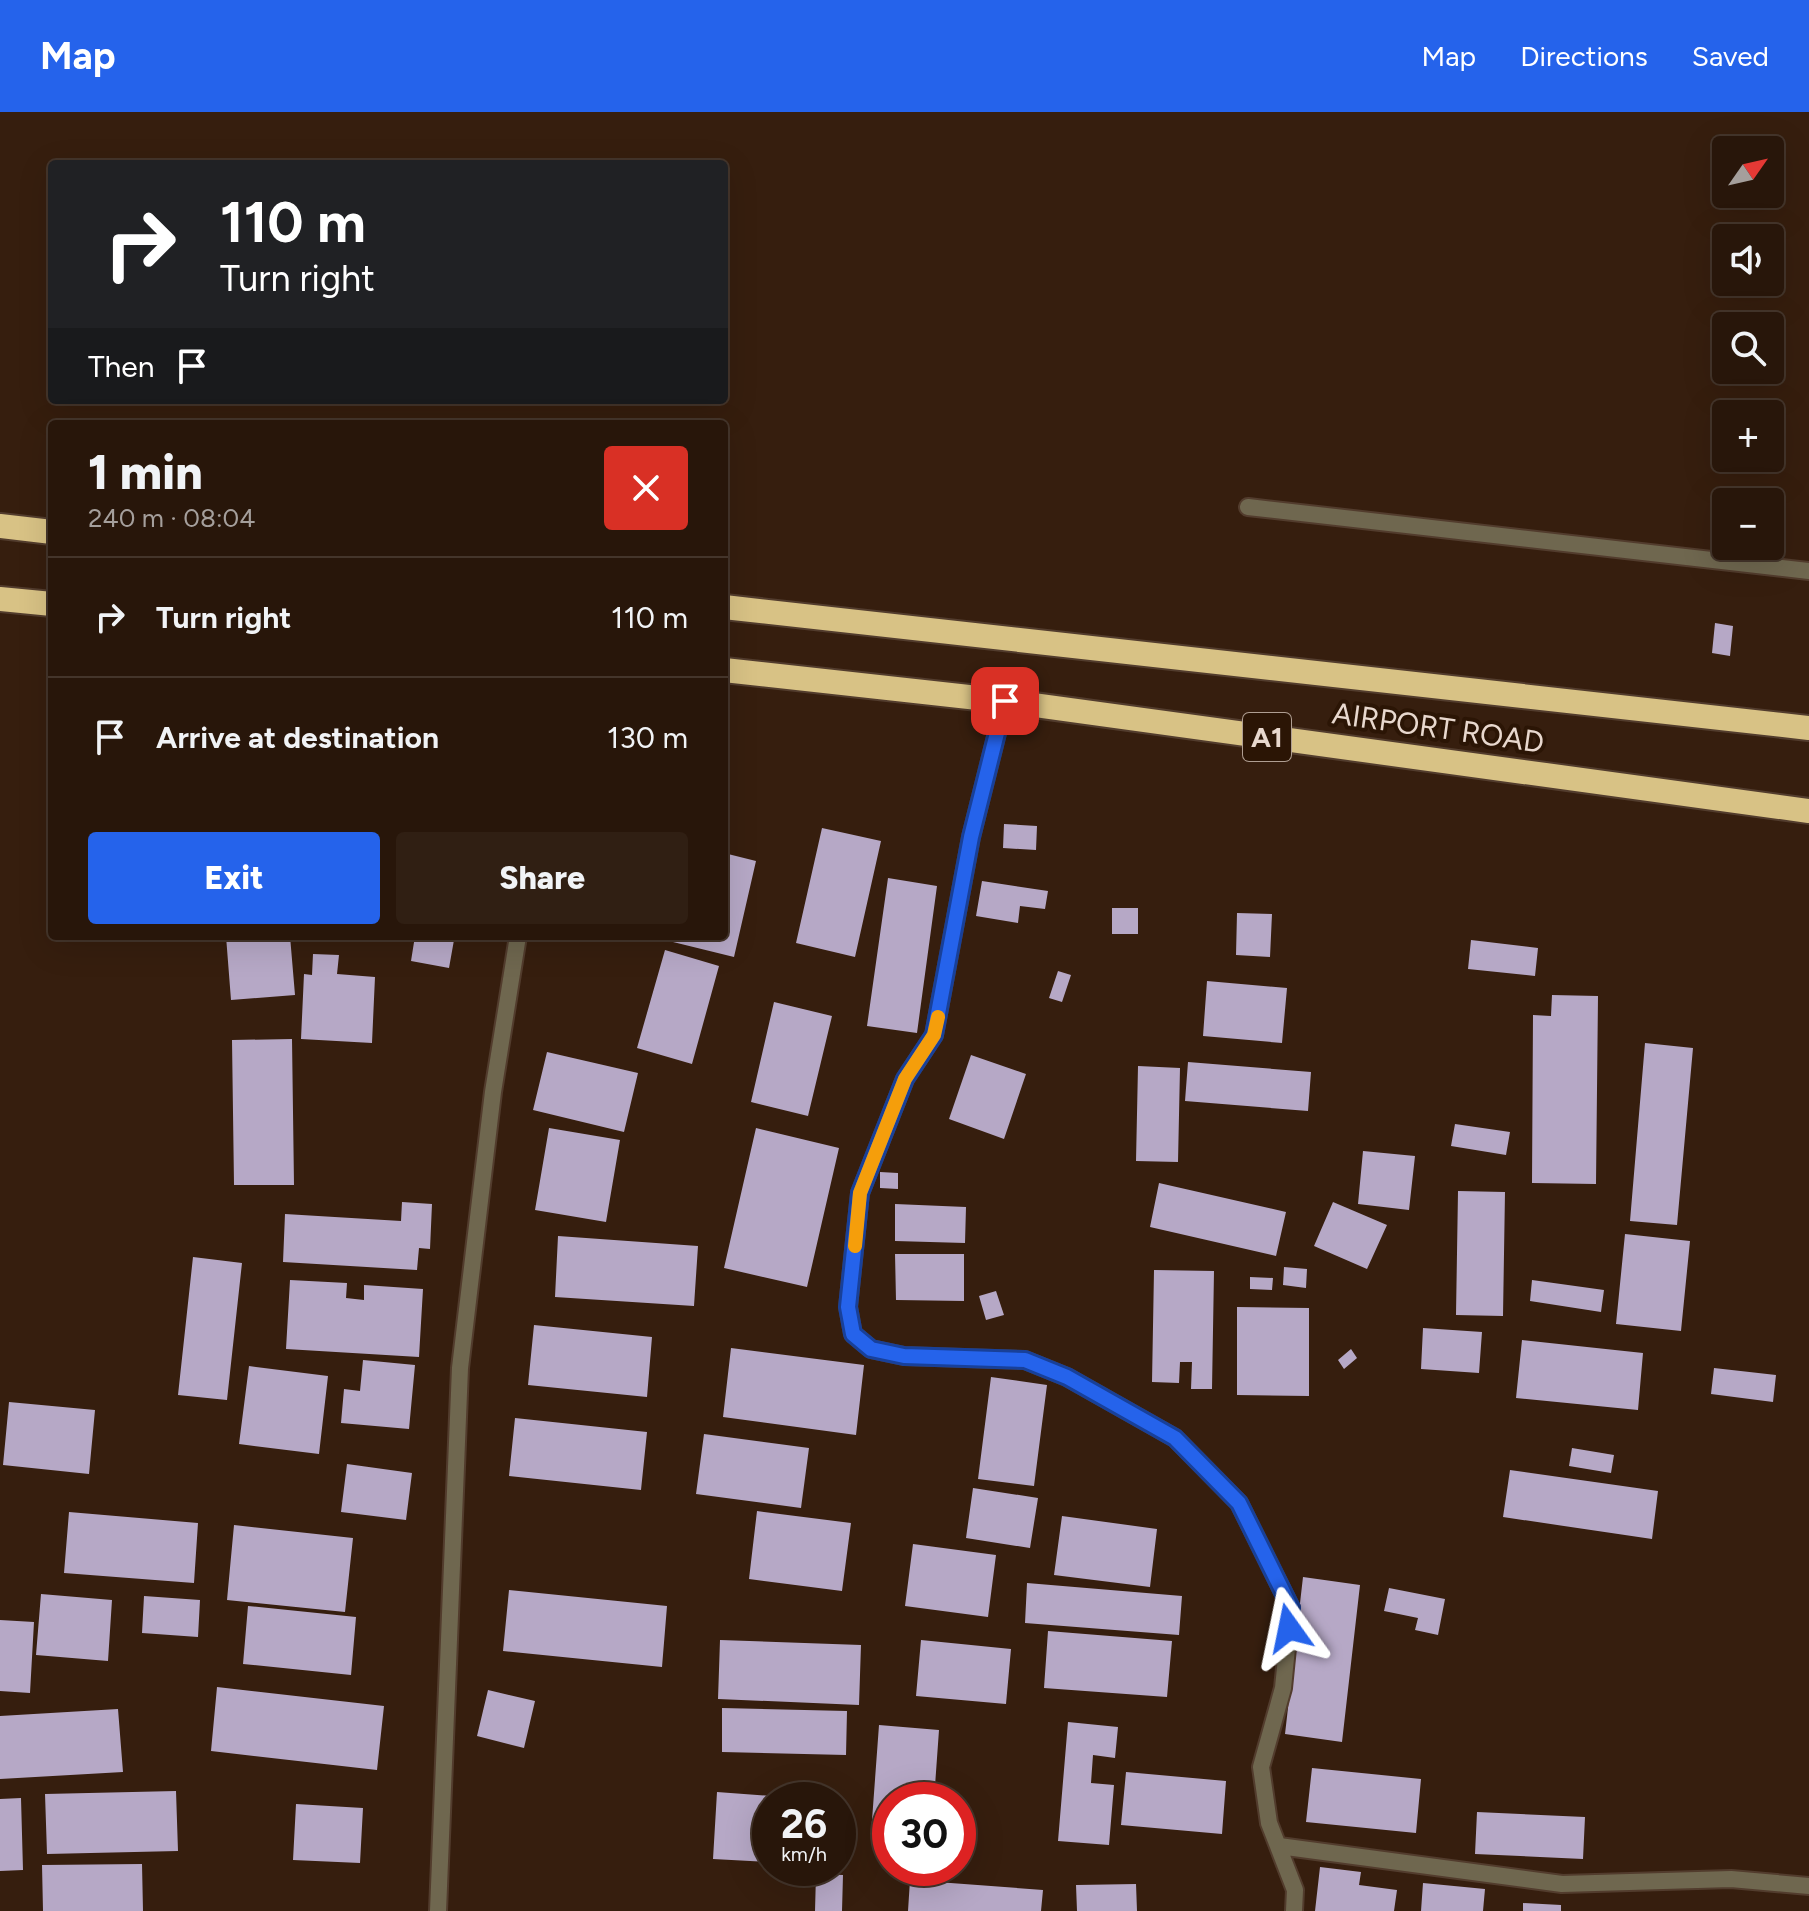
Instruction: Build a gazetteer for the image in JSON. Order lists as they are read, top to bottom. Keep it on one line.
{"streets":{"highway":["AIRPORT ROAD","A1"]},"north":"top right","page":{"header":"Map","nav":["Map","Directions","Saved"],"map_buttons":["+","−"],"turn":["110 m","Turn right"],"then":"Then","heading":["1 min","240 m · 08:04"],"list":[{"name":"Turn right","value":"110 m"},{"name":"Arrive at destination","value":"130 m"}],"buttons":["Exit","Share"],"speed":"26 km/h","limit":"30"}}
